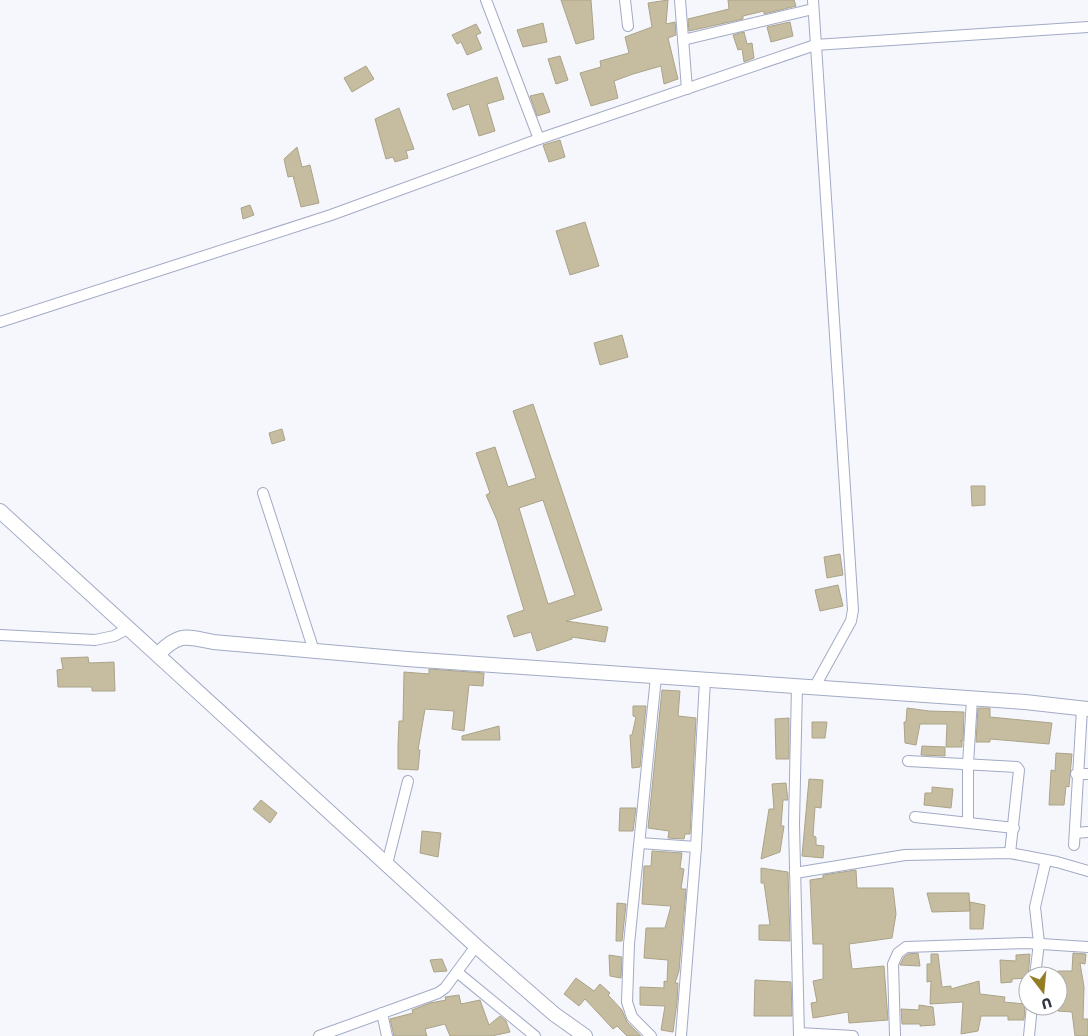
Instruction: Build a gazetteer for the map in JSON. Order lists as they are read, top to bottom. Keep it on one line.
{"north":"bottom"}
